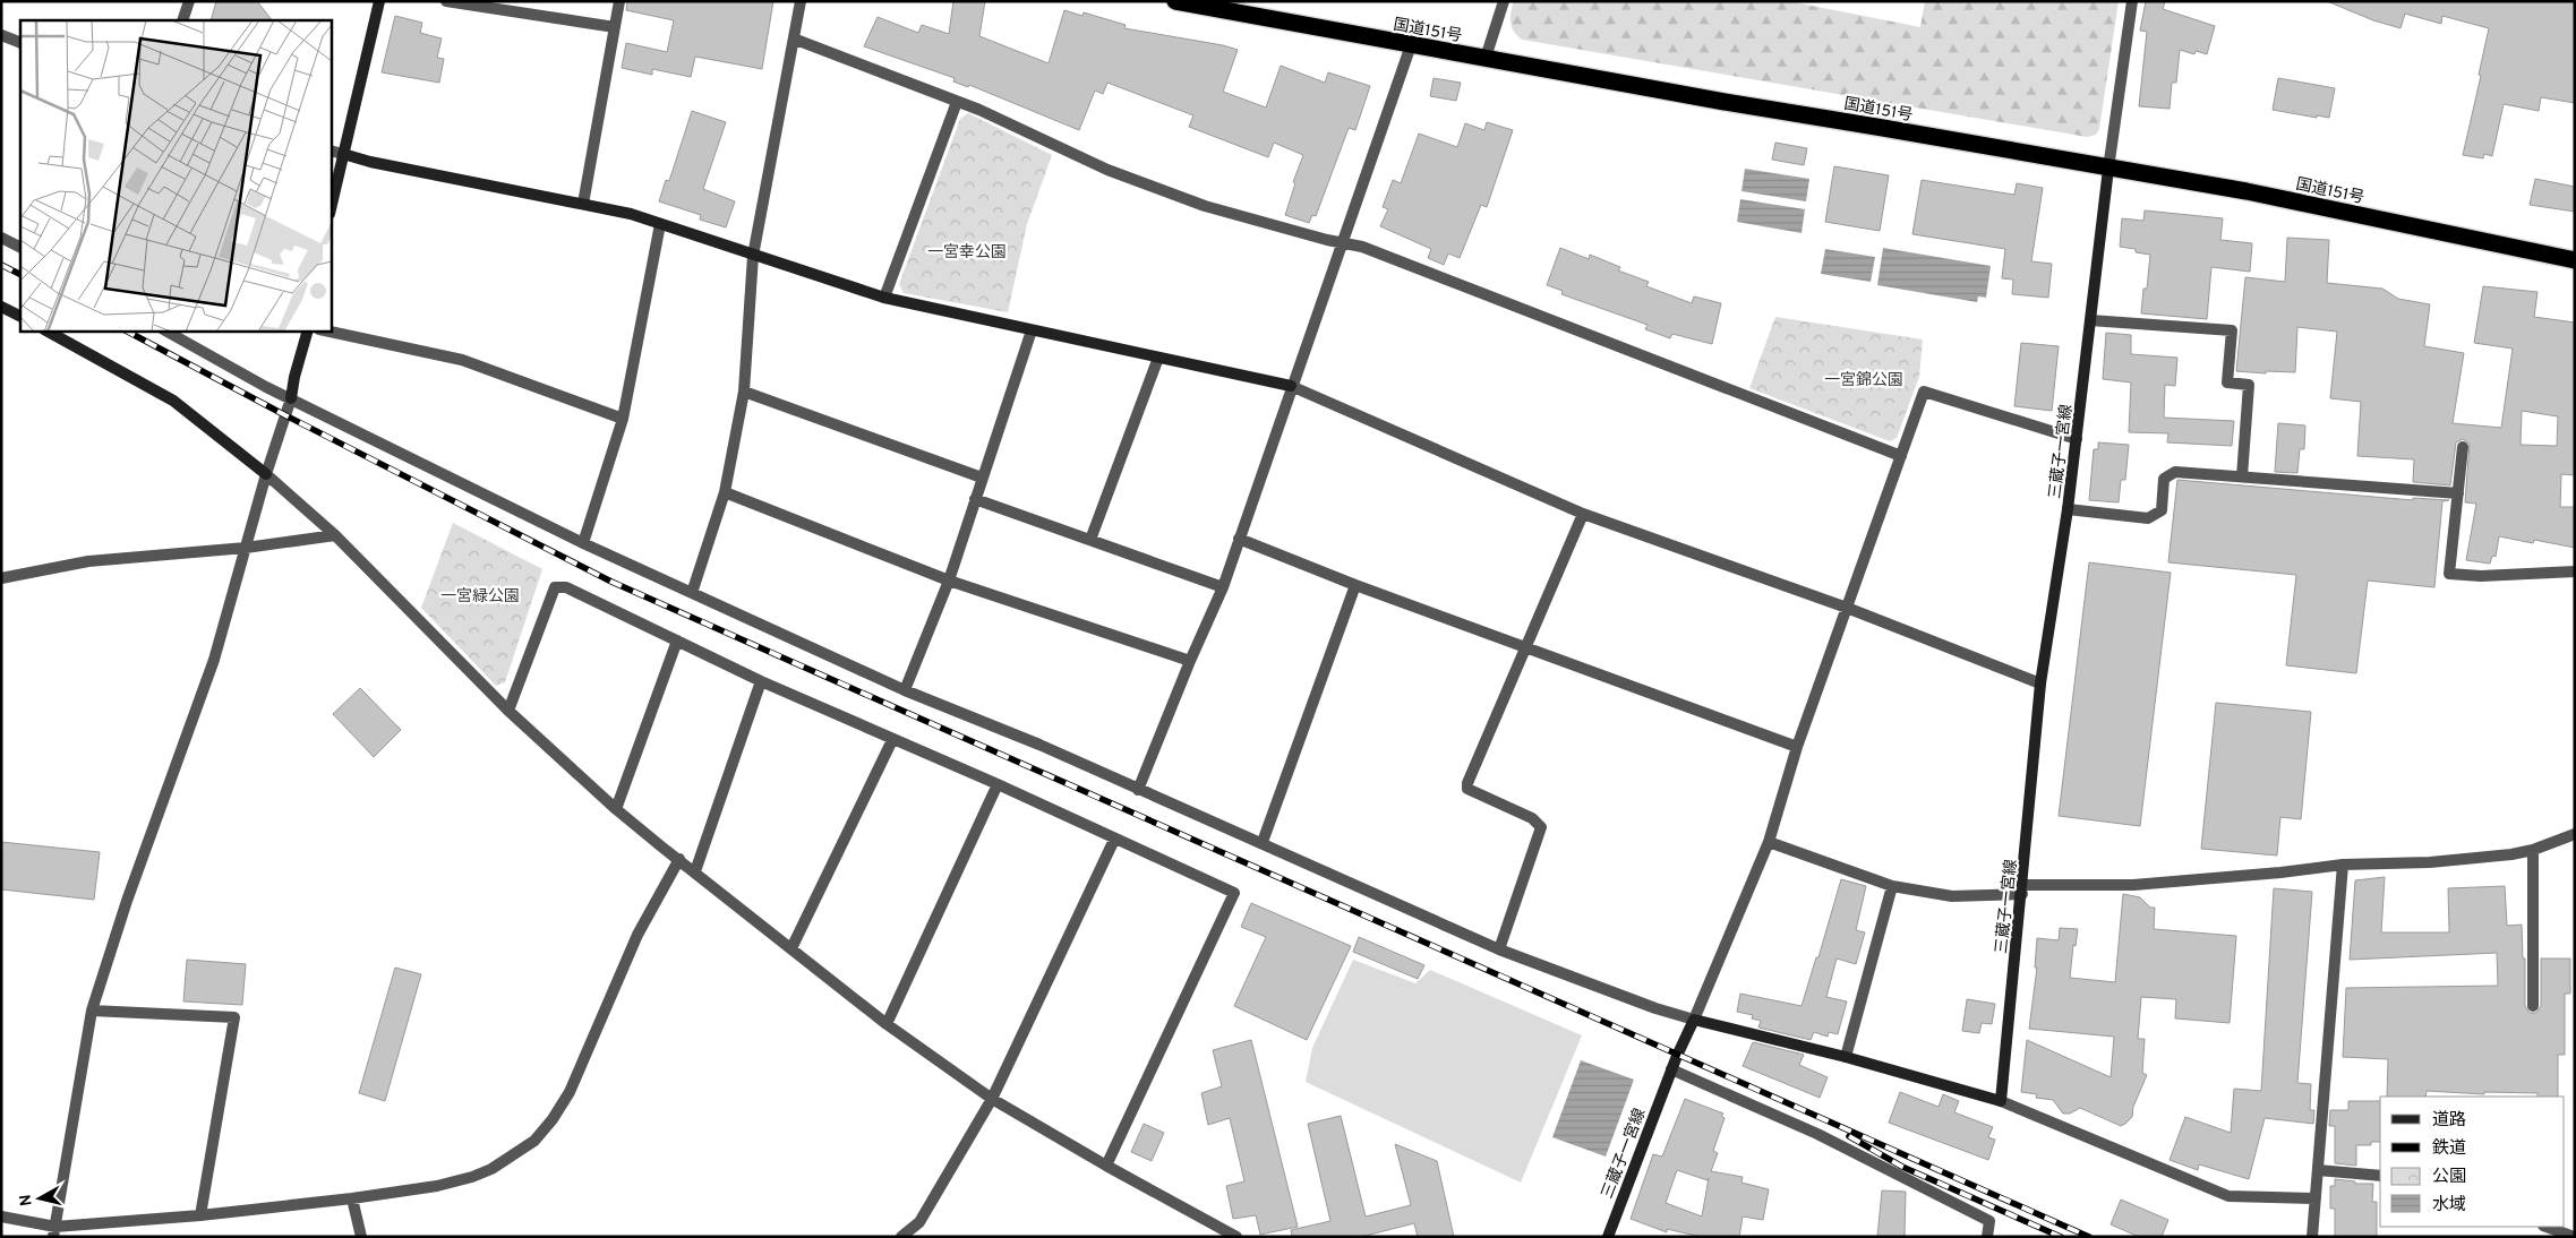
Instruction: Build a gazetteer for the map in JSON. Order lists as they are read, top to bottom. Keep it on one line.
{"streets":{"highway":["国道151号"],"street":["三蔵子一宮線"]},"crossings":[["国道151号","三蔵子一宮線"]],"parks":["一宮幸公園","一宮錦公園","一宮緑公園"],"legend":["道路","鉄道","公園","水域"],"north":"left"}
